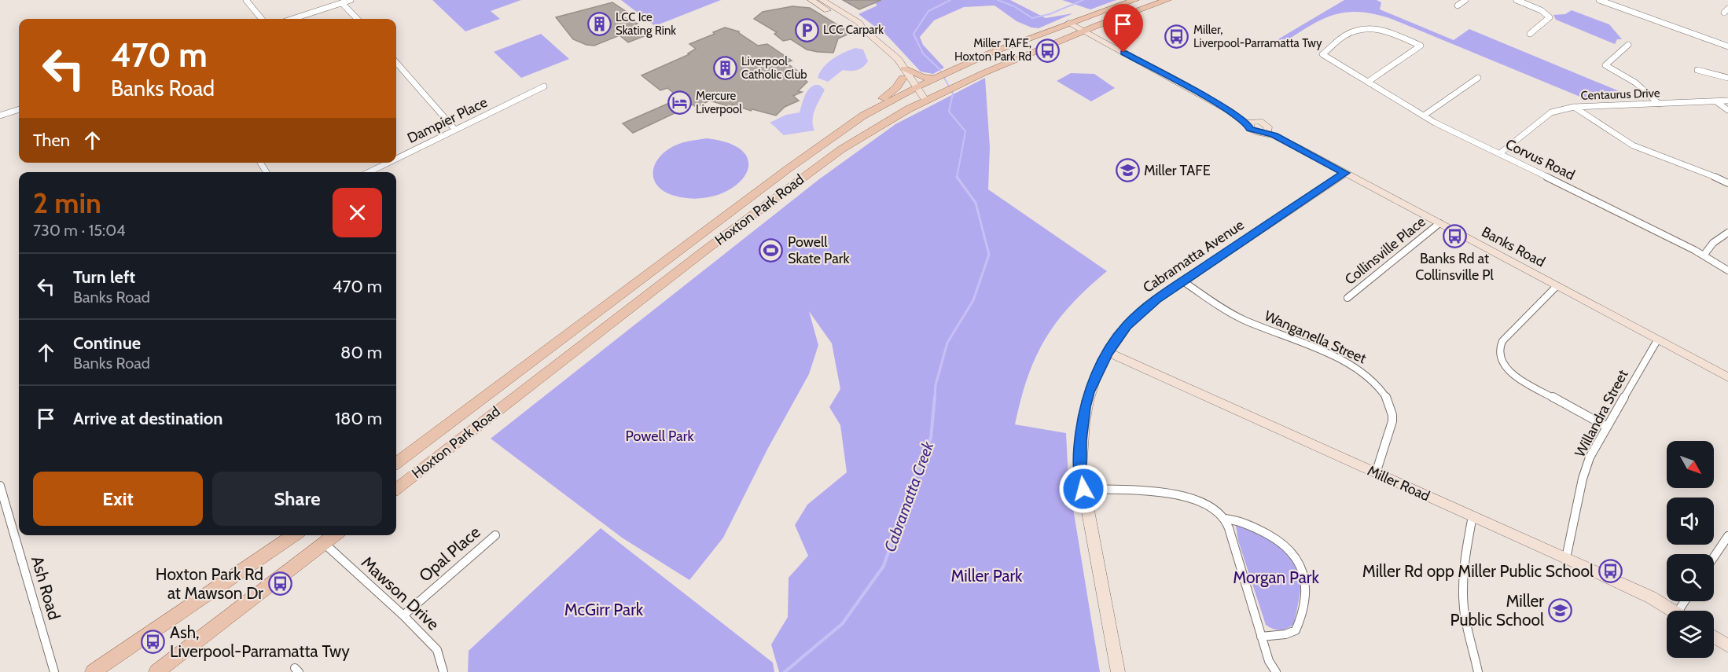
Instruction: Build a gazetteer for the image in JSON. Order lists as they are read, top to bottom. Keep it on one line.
{"streets":{"main road":["Hoxton Park Road"],"street":["Centaurus Drive","Dampier Place","Corvus Road","Banks Road","Collinsville Place","Cabramatta Avenue","Wanganella Street","Willandra Street","Miller Road","Opal Place","Ash Road","Mawson Drive"]},"crossings":[["Centaurus Drive","Corvus Road"],["Hoxton Park Road","Banks Road"],["Banks Road","Collinsville Place"],["Banks Road","Cabramatta Avenue"],["Banks Road","Willandra Street"],["Cabramatta Avenue","Wanganella Street"],["Cabramatta Avenue","Miller Road"],["Wanganella Street","Miller Road"],["Willandra Street","Miller Road"],["Opal Place","Mawson Drive"]],"water":["Cabramatta Creek"],"parks":["Powell Park","Miller Park","Morgan Park","McGirr Park"],"places":{"building":["LCC Ice Skating Rink","Liverpool Catholic Club"],"parking":["LCC Carpark"],"bus stop":["Miller, Liverpool-Parramatta Twy","Miller TAFE, Hoxton Park Rd","Banks Rd at Collinsville Pl","Miller Rd opp Miller Public School","Hoxton Park Rd at Mawson Dr","Ash, Liverpool-Parramatta Twy"],"hotel":["Mercure Liverpool"],"school or university":["Miller TAFE","Miller Public School"],"sports":["Powell Skate Park"]},"north":"bottom right","page":{"turn":["470 m","Banks Road"],"then":"Then","heading":["2 min","730 m · 15:04"],"list":[{"name":"Turn left","note":"Banks Road","value":"470 m"},{"name":"Continue","note":"Banks Road","value":"80 m"},{"name":"Arrive at destination","value":"180 m"}],"buttons":["Exit","Share"]}}
